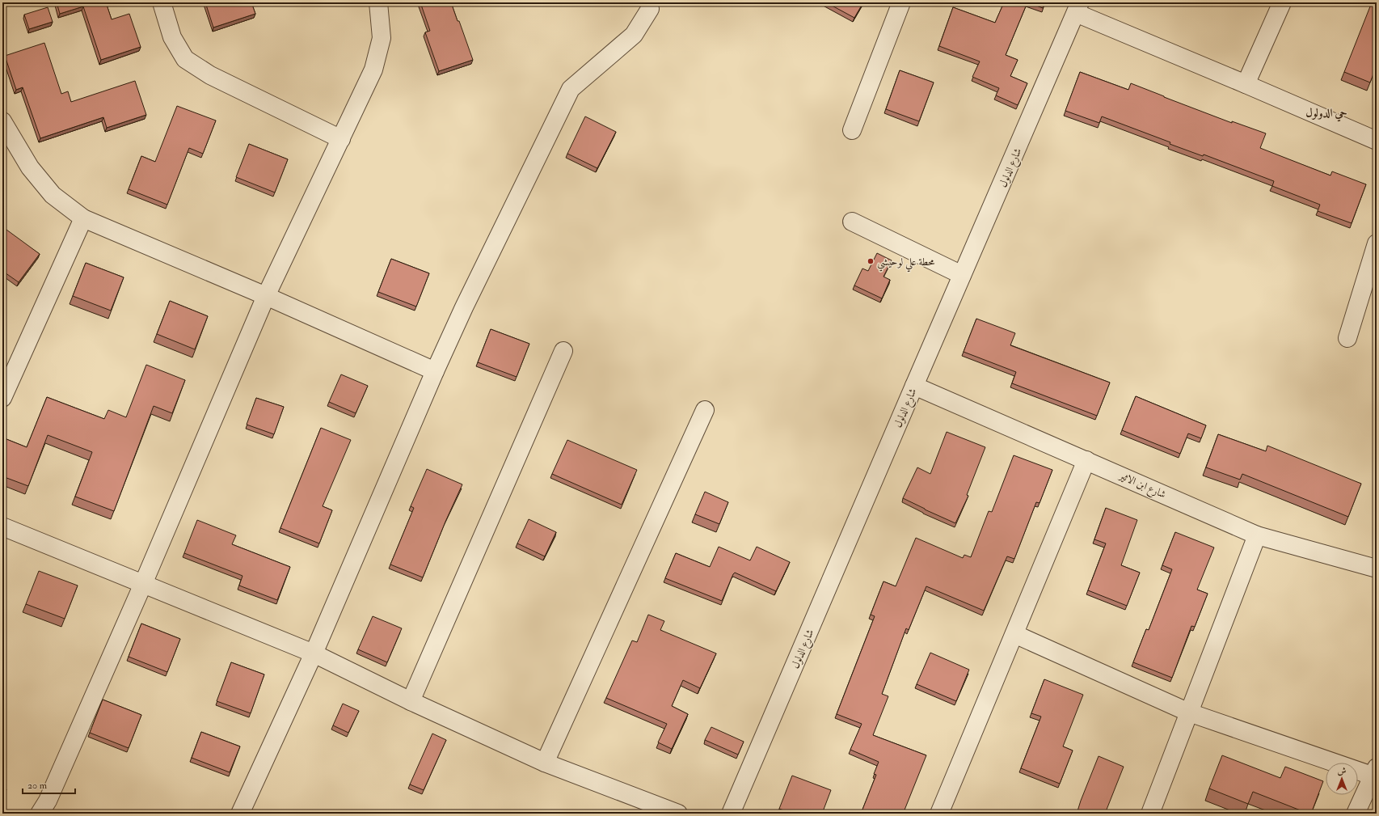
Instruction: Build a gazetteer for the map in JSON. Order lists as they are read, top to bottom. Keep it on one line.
{"streets":{"street":["شارع الدلول","شارع ابن الاثير"]},"crossings":[["شارع الدلول","شارع ابن الاثير"]],"districts":["حي الدولول"],"places":["محطة علي لوحيشي"],"scale_bar":"20 m","north":"top"}
